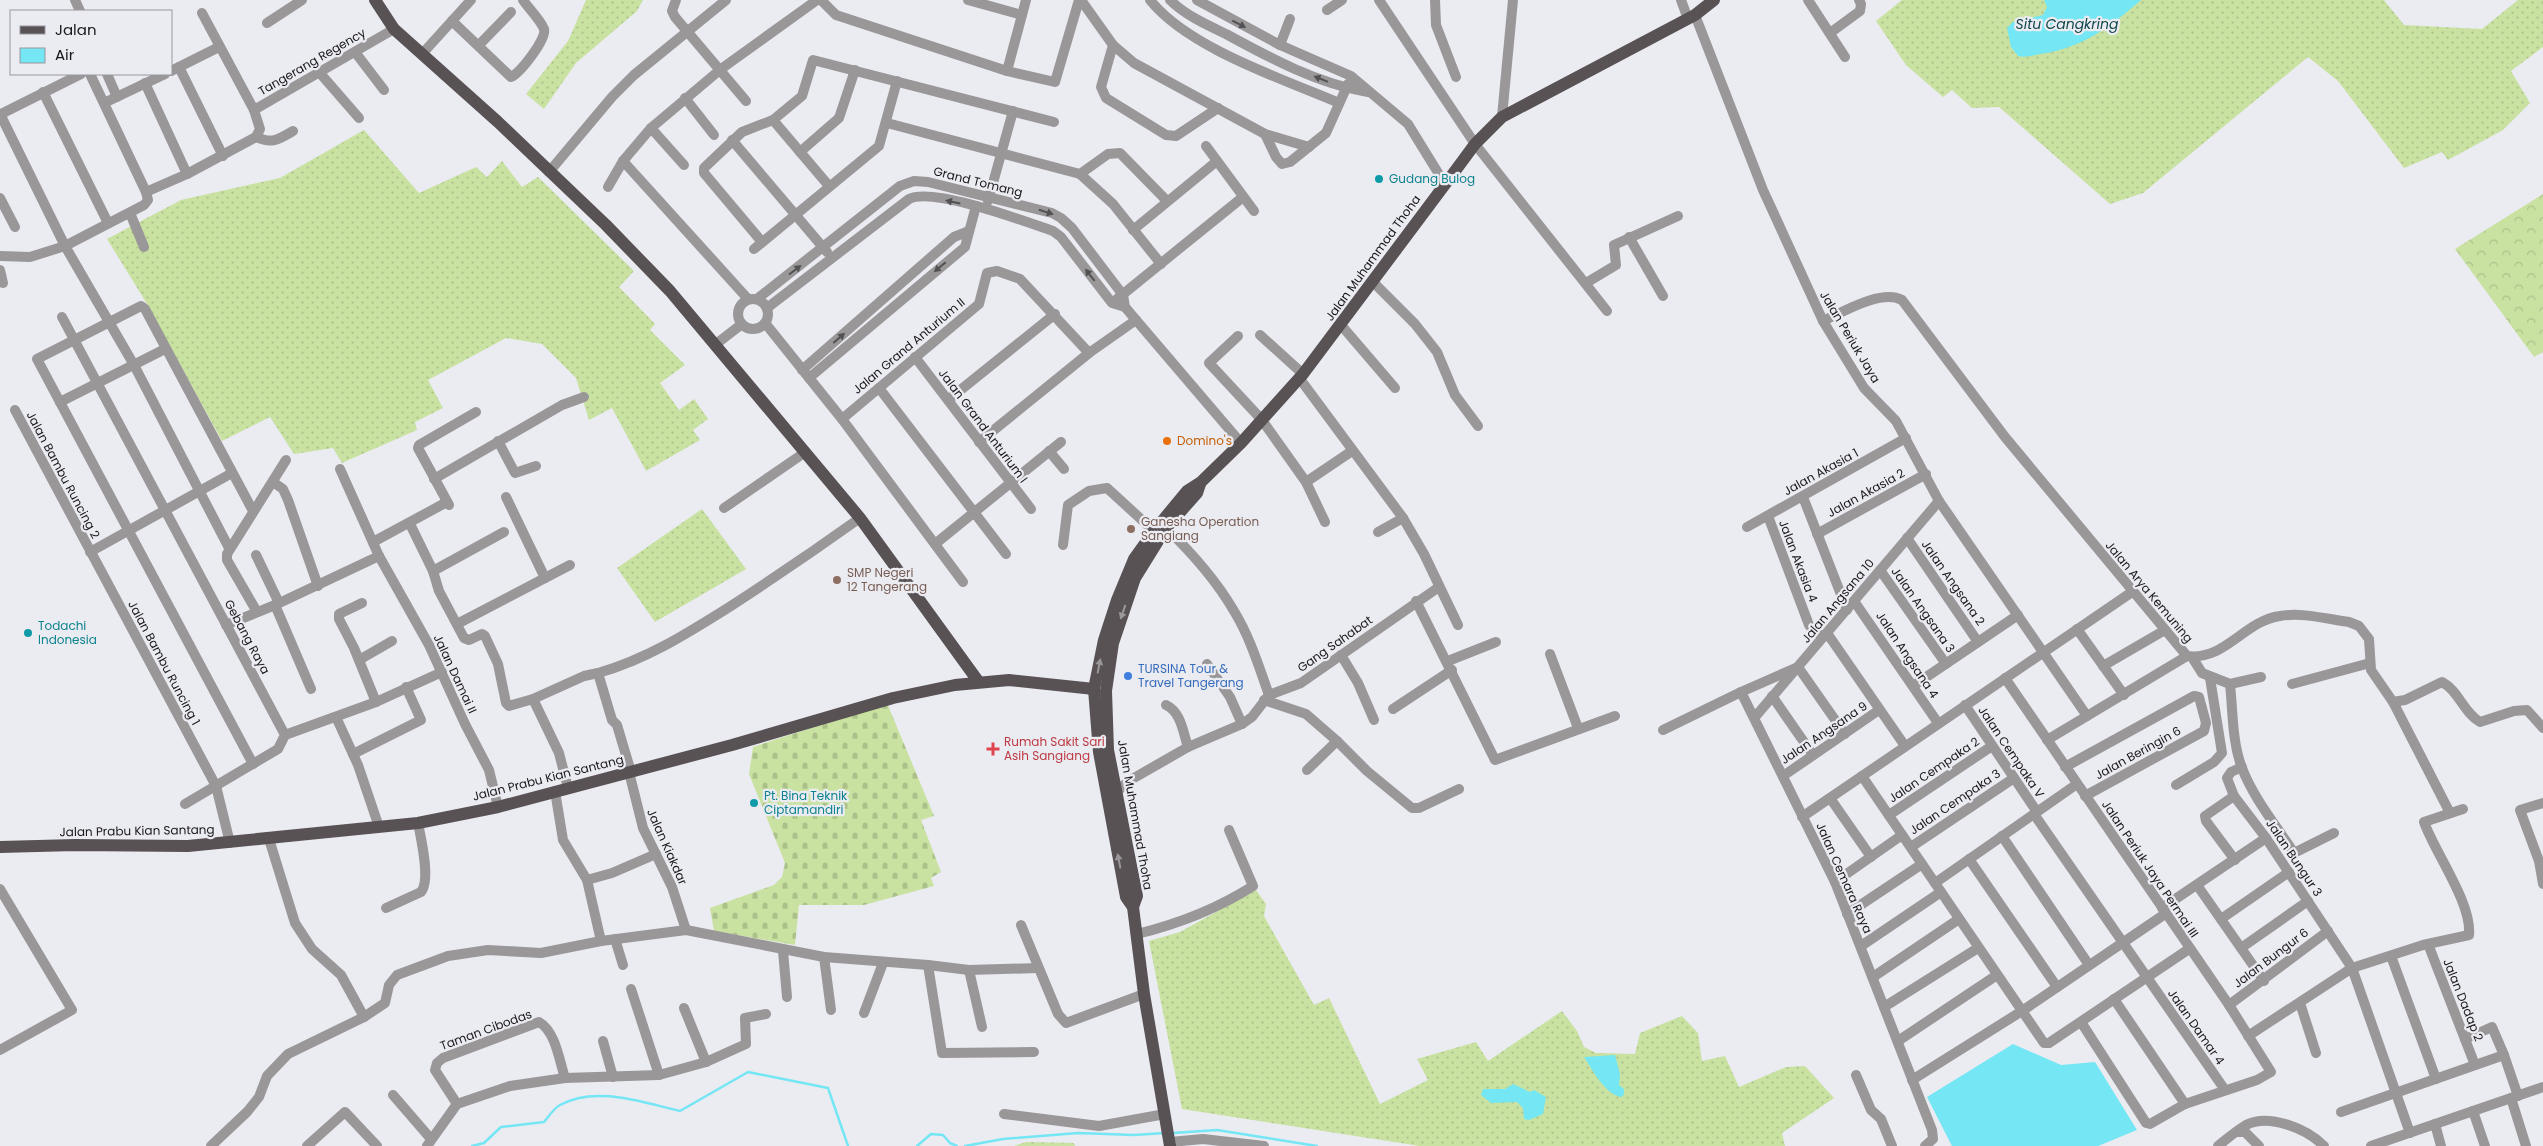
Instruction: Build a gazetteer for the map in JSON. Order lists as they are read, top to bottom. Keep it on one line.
{"streets":{"main road":["Jalan Muhammad Thoha","Jalan Prabu Kian Santang"],"street":["Tangerang Regency","Grand Tomang","Jalan Periuk Jaya","Jalan Grand Anturium II","Jalan Grand Anturium I","Jalan Akasia 1","Jalan Bambu Runcing 2","Jalan Akasia 2","Jalan Akasia 4","Jalan Angsana 2","Jalan Arya Kemuning","Jalan Angsana 10","Jalan Angsana 3","Gebang Raya","Gang Sahabat","Jalan Angsana 4","Jalan Bambu Runcing 1","Jalan Damai II","Jalan Angsana 9","Jalan Cempaka V","Jalan Beringin 6","Jalan Cempaka 2","Jalan Cempaka 3","Jalan Kiakdar","Jalan Bungur 3","Jalan Periuk Jaya Permai III","Jalan Cemara Raya","Jalan Bungur 6","Jalan Dadap 2","Jalan Damar 4","Taman Cibodas"]},"crossings":[["Jalan Muhammad Thoha","Jalan Periuk Jaya"],["Jalan Muhammad Thoha","Gang Sahabat"],["Jalan Muhammad Thoha","Jalan Prabu Kian Santang"],["Jalan Periuk Jaya","Jalan Akasia 1"],["Jalan Periuk Jaya","Jalan Akasia 2"],["Jalan Periuk Jaya","Jalan Arya Kemuning"],["Jalan Periuk Jaya","Jalan Angsana 10"],["Jalan Grand Anturium II","Jalan Grand Anturium I"],["Jalan Akasia 1","Jalan Akasia 4"],["Jalan Bambu Runcing 2","Jalan Bambu Runcing 1"],["Jalan Akasia 4","Jalan Angsana 10"],["Jalan Akasia 4","Jalan Angsana 9"],["Jalan Angsana 2","Jalan Angsana 10"],["Jalan Angsana 10","Jalan Angsana 3"],["Jalan Angsana 10","Jalan Angsana 4"],["Jalan Angsana 10","Jalan Cemara Raya"],["Jalan Damai II","Jalan Prabu Kian Santang"],["Jalan Angsana 9","Jalan Cemara Raya"],["Jalan Cempaka V","Jalan Cempaka 2"],["Jalan Cempaka V","Jalan Cempaka 3"],["Jalan Cempaka V","Jalan Damar 4"],["Jalan Beringin 6","Jalan Periuk Jaya Permai III"],["Jalan Prabu Kian Santang","Jalan Kiakdar"],["Jalan Bungur 3","Jalan Bungur 6"],["Jalan Periuk Jaya Permai III","Jalan Bungur 6"],["Jalan Periuk Jaya Permai III","Jalan Damar 4"]],"water":["Situ Cangkring"],"places":{"other":["Gudang Bulog","Domino's","Ganesha Operation Sangiang","SMP Negeri 12 Tangerang","Todachi Indonesia","TURSINA Tour & Travel Tangerang","Pt. Bina Teknik Ciptamandiri"],"health":["Rumah Sakit Sari Asih Sangiang"]},"legend":["Jalan","Air"]}
